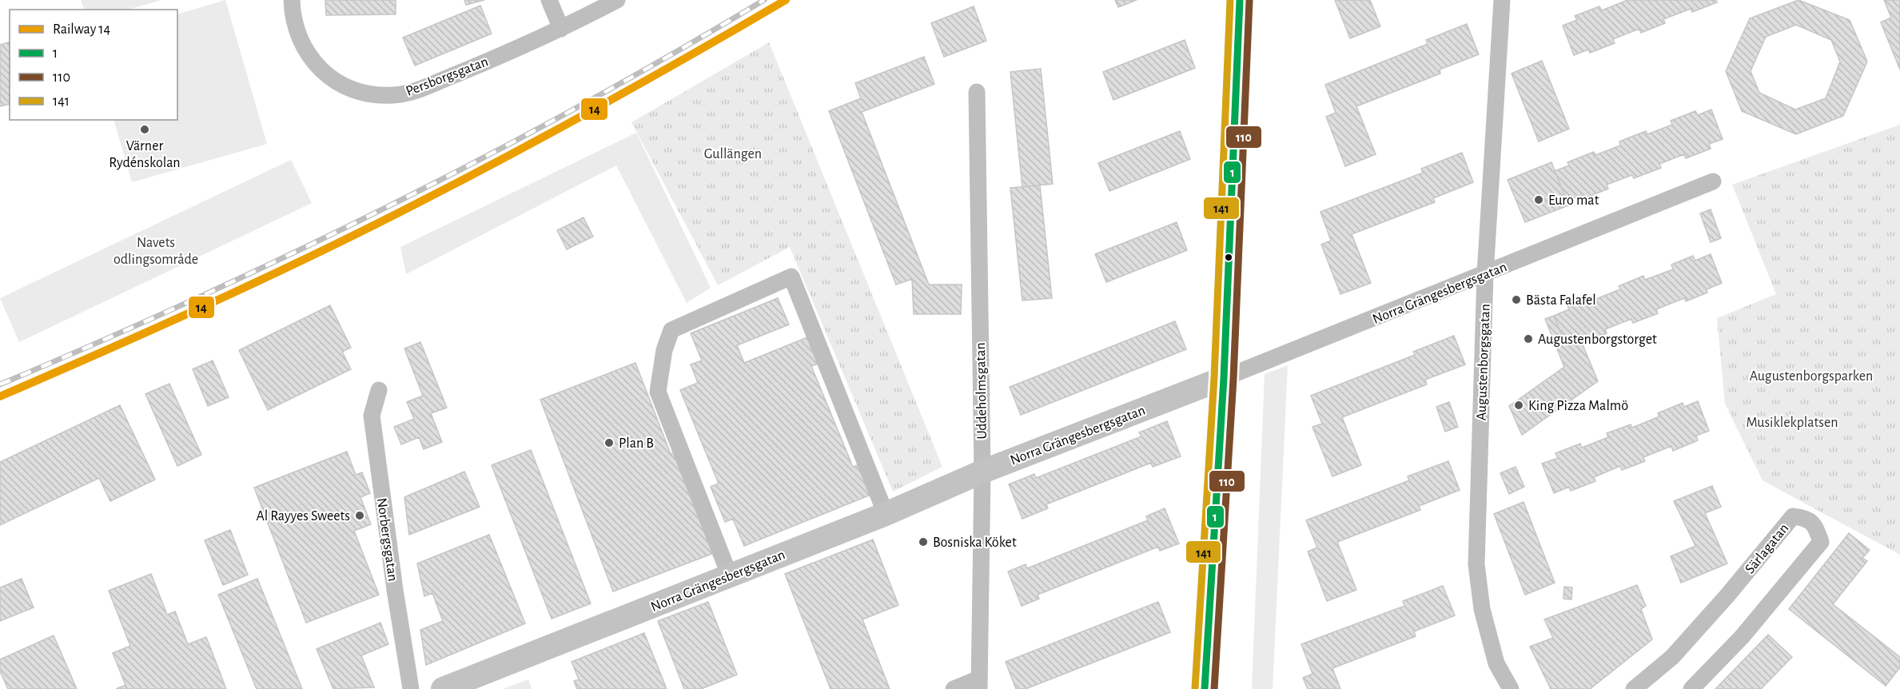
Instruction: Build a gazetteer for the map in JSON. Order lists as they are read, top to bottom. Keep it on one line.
{"streets":{"street":["Persborgsgatan","Norra Grängesbergsgatan","Augustenborgsgatan","Uddeholmsgatan","Norbergsgatan","Särlagatan"]},"crossings":[["Norra Grängesbergsgatan","Augustenborgsgatan"],["Norra Grängesbergsgatan","Uddeholmsgatan"]],"parks":["Gullängen","Navets odlingsområde","Augustenborgsparken","Musiklekplatsen"],"places":["Värner Rydénskolan","Euro mat","Bästa Falafel","Augustenborgstorget","King Pizza Malmö","Plan B","Al Rayyes Sweets","Bosniska Köket"],"lines":["rail line 14","transit line 1","transit line 141","transit line 110"],"legend":["Railway 14","1","110","141"]}
